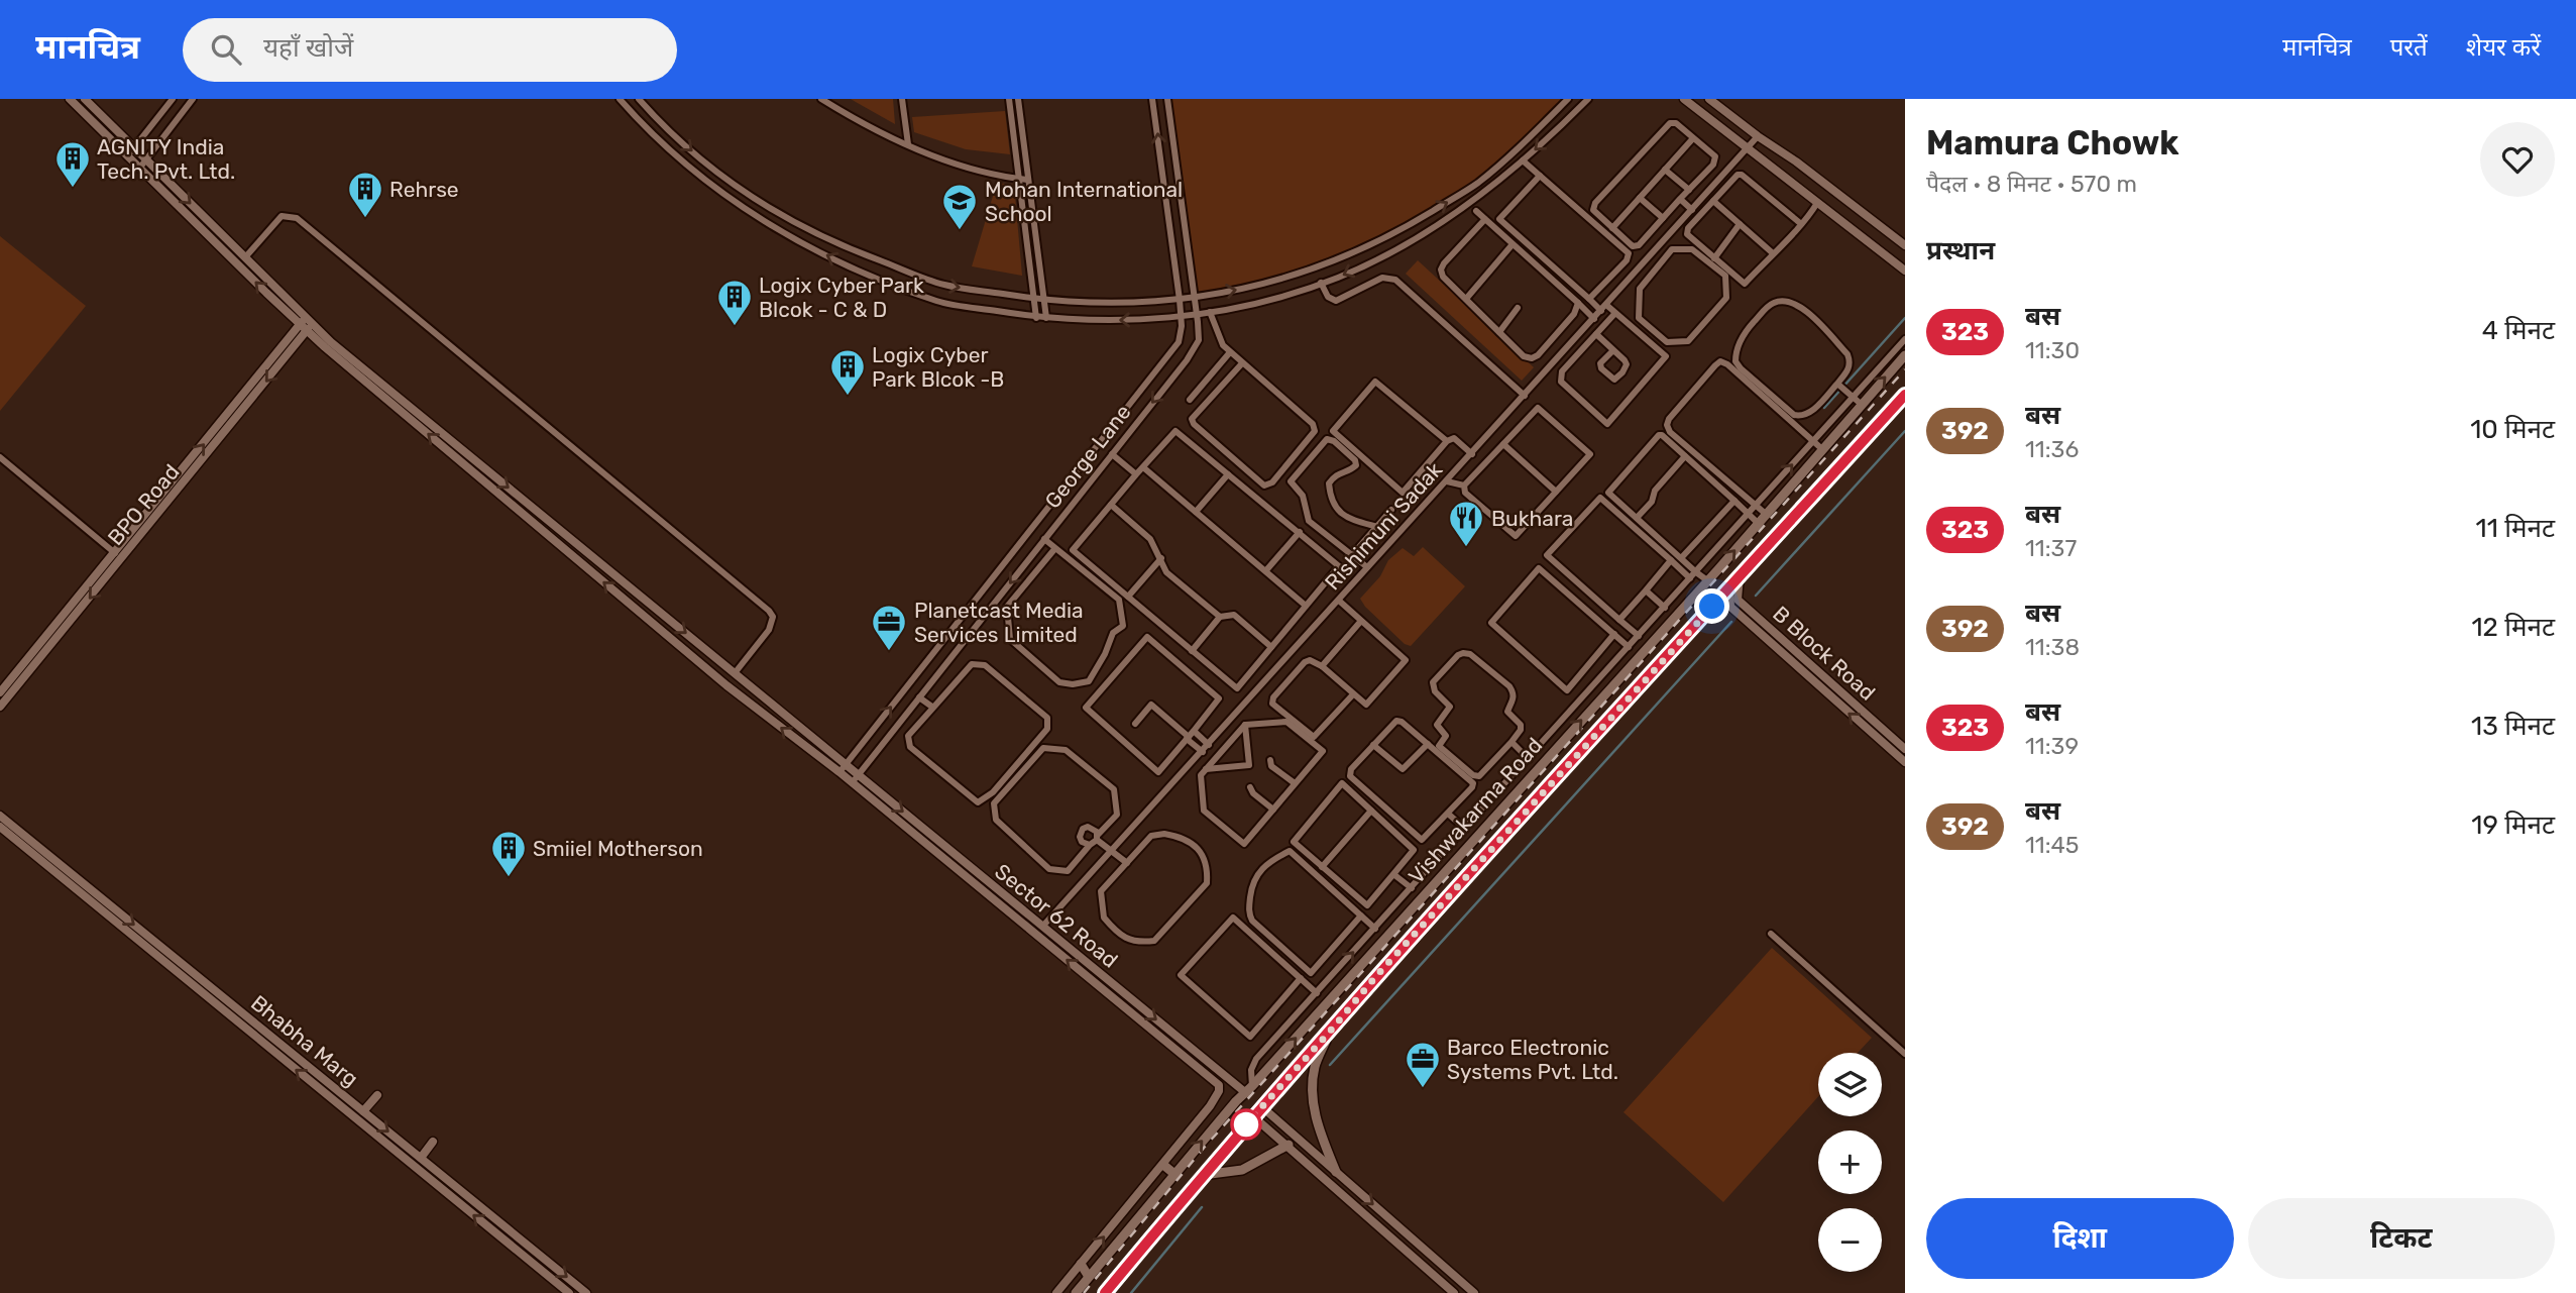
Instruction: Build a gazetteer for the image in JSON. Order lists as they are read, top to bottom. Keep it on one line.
{"streets":{"main road":["Vishwakarma Road"],"street":["George Lane","BPO Road","Rishimuni Sadak","B Block Road","Sector 62 Road","Bhabha Marg"]},"crossings":[["George Lane","Sector 62 Road"],["Rishimuni Sadak","Sector 62 Road"],["B Block Road","Vishwakarma Road"],["Vishwakarma Road","Sector 62 Road"]],"places":{"building":["AGNITY India Tech. Pvt. Ltd.","Rehrse","Logix Cyber Park Blcok - C & D","Logix Cyber Park Blcok -B","Smiiel Motherson"],"school or university":["Mohan International School"],"restaurant":["Bukhara"],"office":["Planetcast Media Services Limited","Barco Electronic Systems Pvt. Ltd."]},"lines":["bus line 323"],"page":{"header":"मानचित्र","search":"यहाँ खोजें","nav":["मानचित्र","परतें","शेयर करें"],"heading":[["Mamura Chowk","पैदल · 8 मिनट · 570 m"],"प्रस्थान"],"list":[{"mark":"323","name":"बस","note":"11:30","value":"4 मिनट"},{"mark":"392","name":"बस","note":"11:36","value":"10 मिनट"},{"mark":"323","name":"बस","note":"11:37","value":"11 मिनट"},{"mark":"392","name":"बस","note":"11:38","value":"12 मिनट"},{"mark":"323","name":"बस","note":"11:39","value":"13 मिनट"},{"mark":"392","name":"बस","note":"11:45","value":"19 मिनट"}],"map_buttons":["+","−"],"buttons":["दिशा","टिकट"]}}
